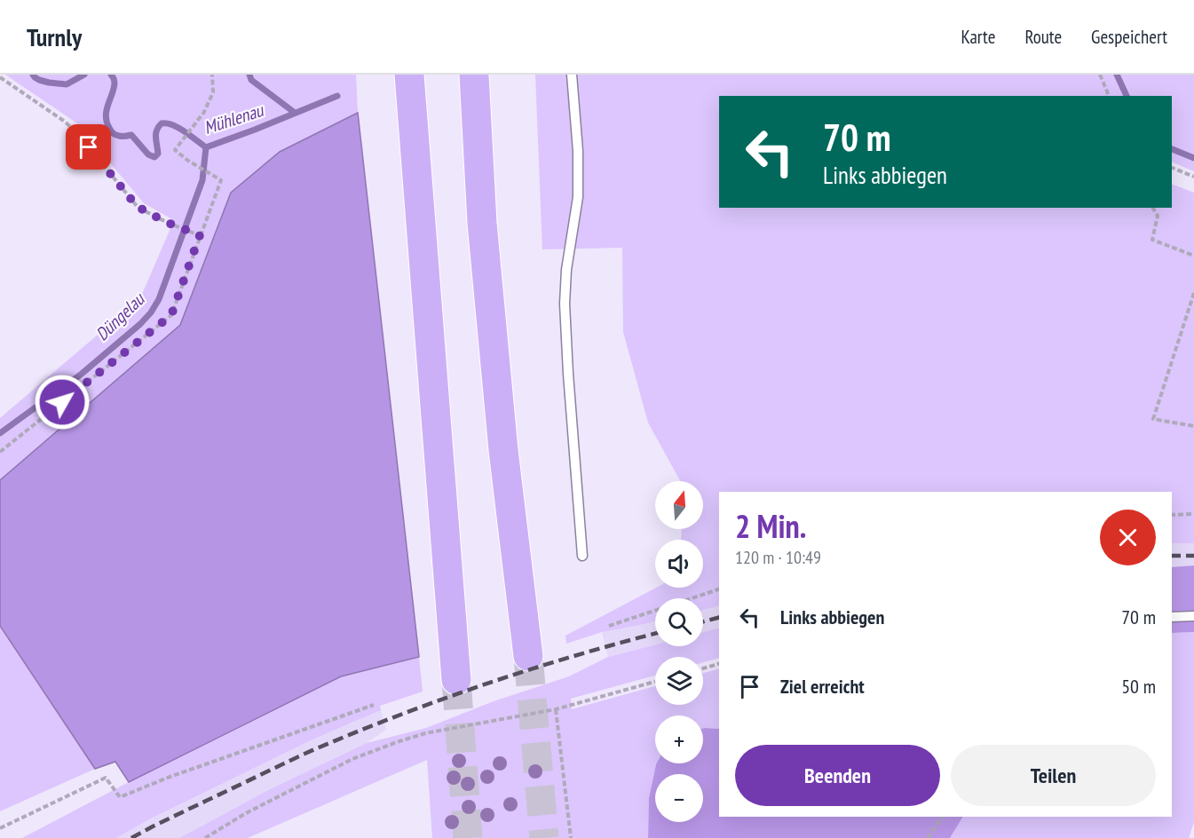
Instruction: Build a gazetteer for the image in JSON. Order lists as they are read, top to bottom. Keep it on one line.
{"water":["Mühlenau","Düngelau"],"north":"top","page":{"header":"Turnly","nav":["Karte","Route","Gespeichert"],"turn":["70 m","Links abbiegen"],"map_buttons":["+","−"],"heading":["2 Min.","120 m · 10:49"],"list":[{"name":"Links abbiegen","value":"70 m"},{"name":"Ziel erreicht","value":"50 m"}],"buttons":["Beenden","Teilen"]}}
